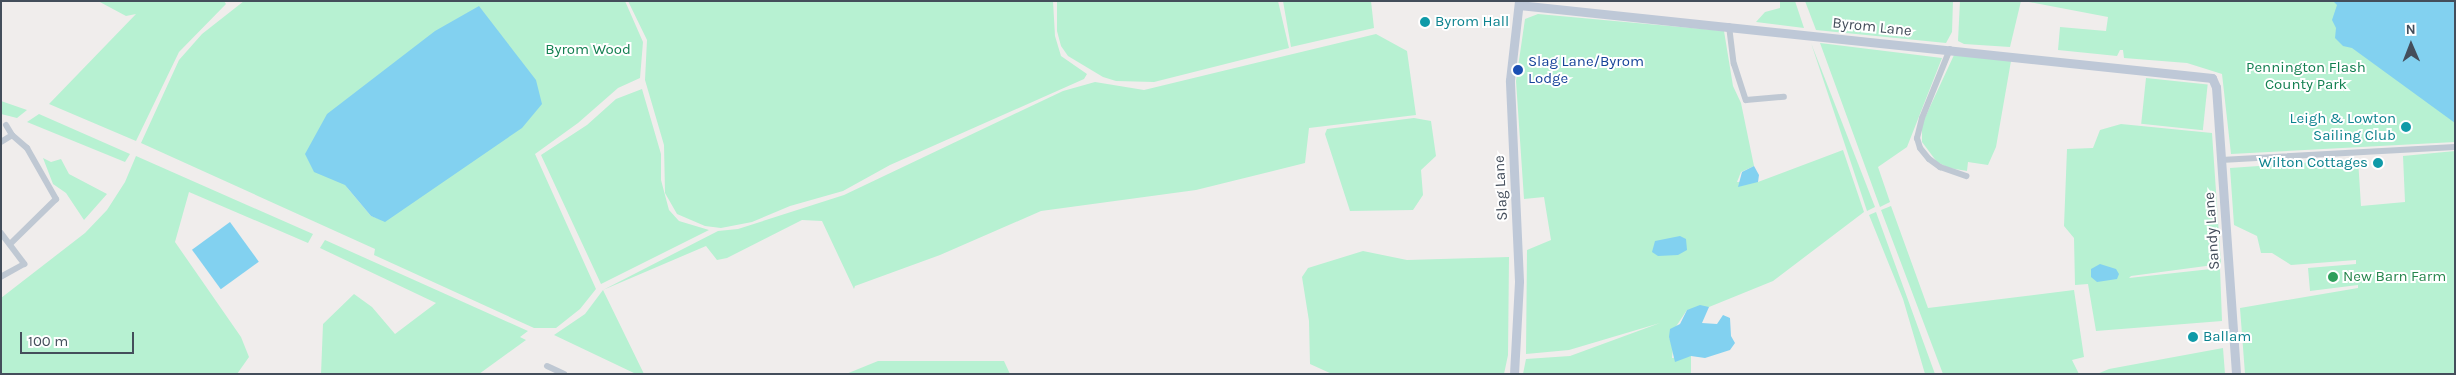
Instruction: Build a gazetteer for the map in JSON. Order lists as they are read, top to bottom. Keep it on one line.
{"streets":{"street":["Byrom Lane","Slag Lane","Sandy Lane"]},"crossings":[["Byrom Lane","Slag Lane"],["Byrom Lane","Sandy Lane"]],"parks":["Byrom Wood","Pennington Flash County Park"],"places":["Byrom Hall","Slag Lane/Byrom Lodge","Leigh & Lowton Sailing Club","Wilton Cottages","New Barn Farm","Ballam"],"scale_bar":"100 m","north":"top"}
